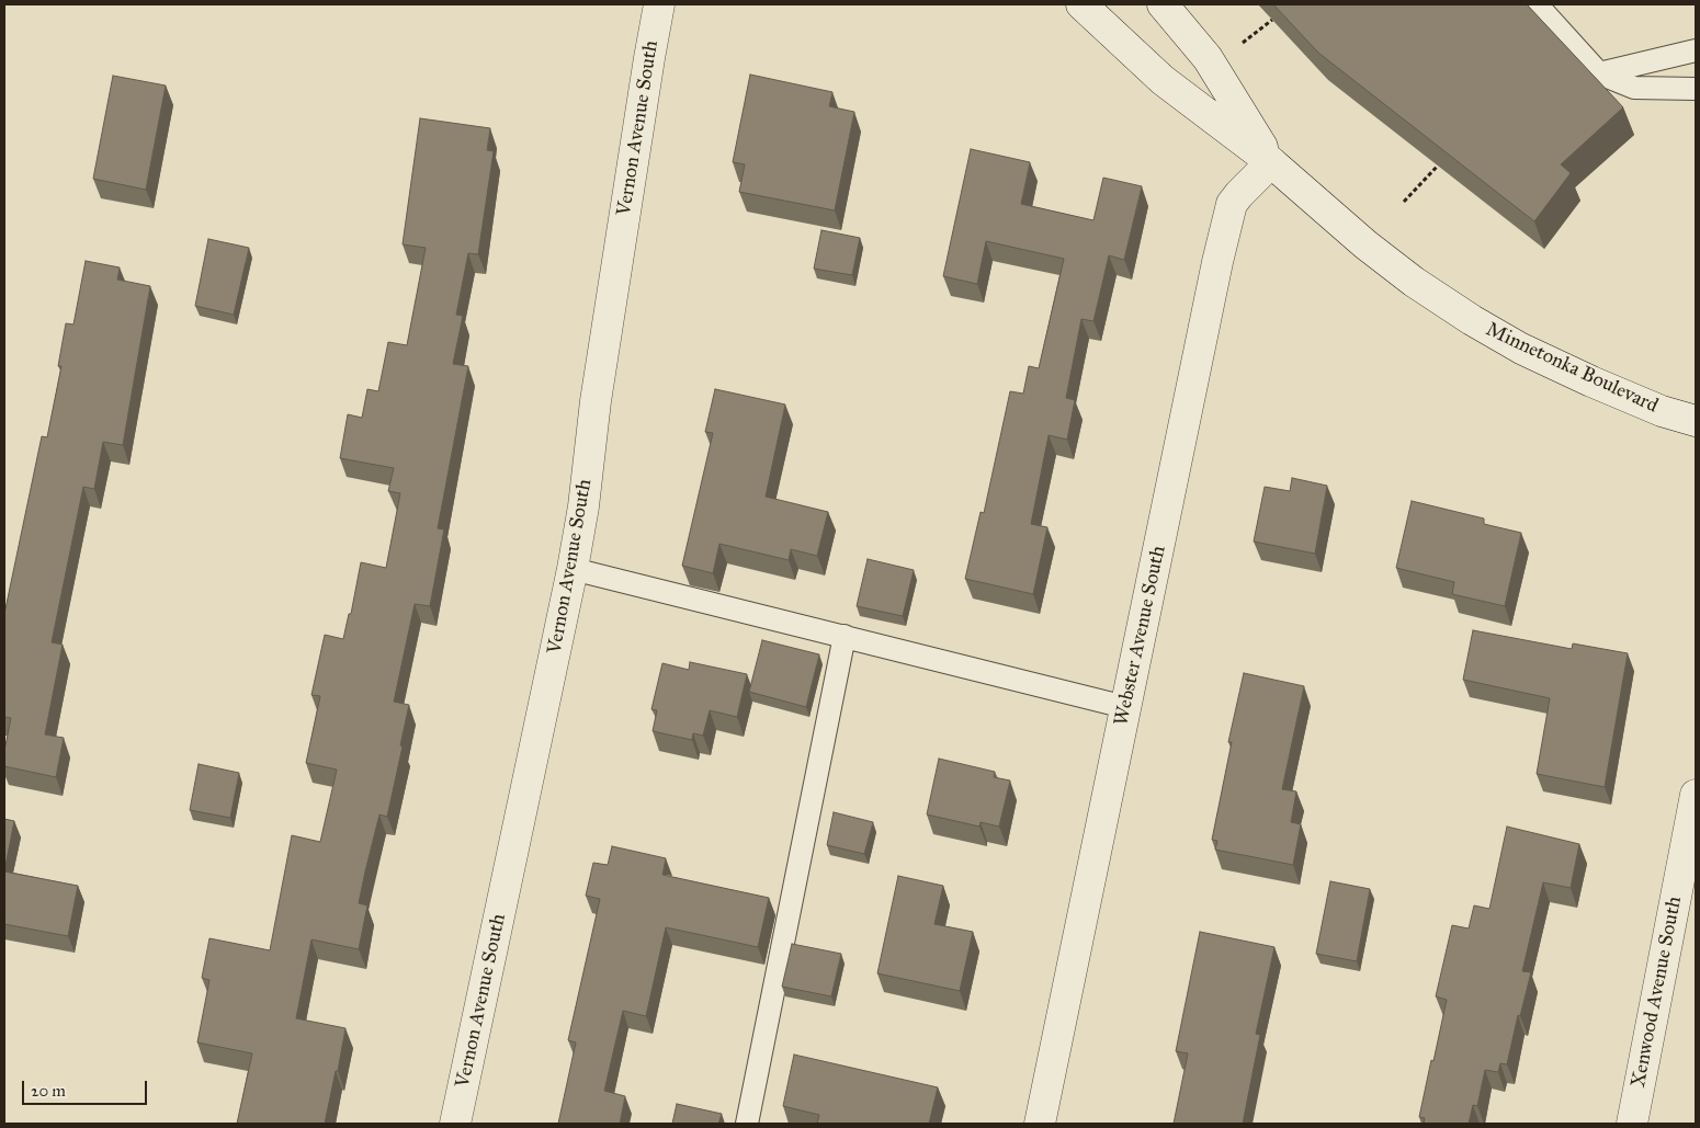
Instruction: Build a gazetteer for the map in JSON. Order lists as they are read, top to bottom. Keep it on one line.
{"streets":{"street":["Vernon Avenue South","Minnetonka Boulevard","Webster Avenue South","Xenwood Avenue South"]},"crossings":[["Minnetonka Boulevard","Webster Avenue South"]],"scale_bar":"20 m"}
